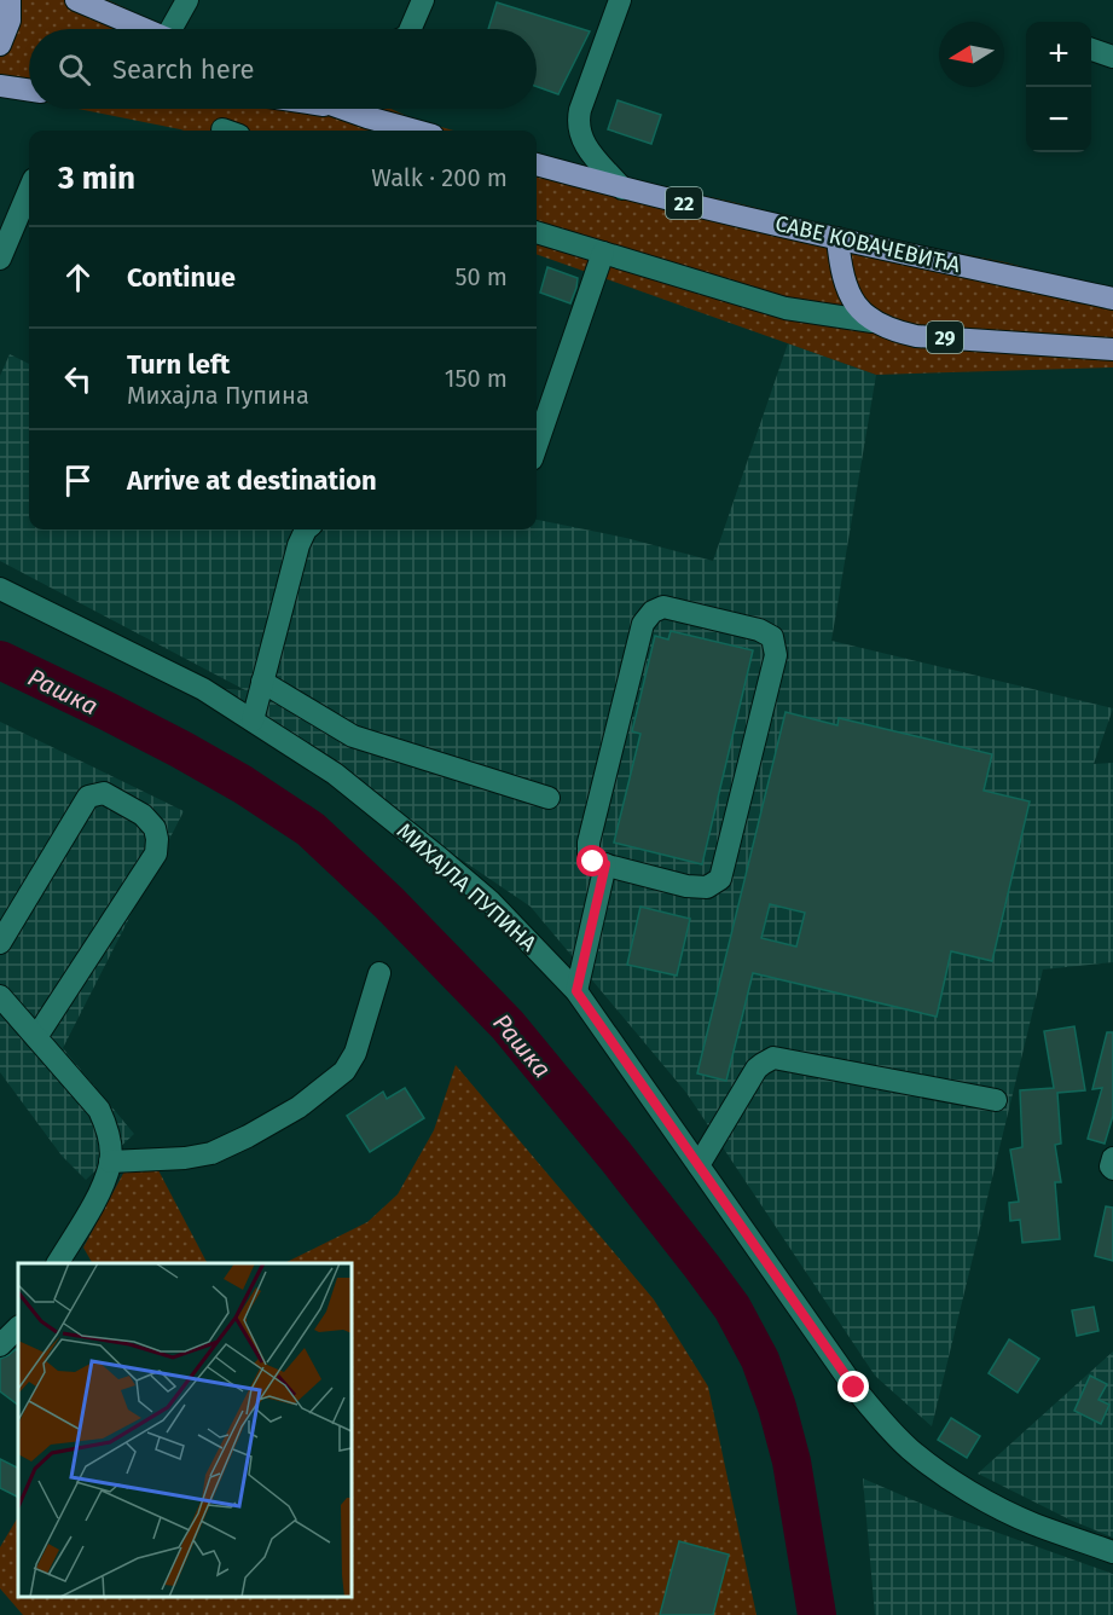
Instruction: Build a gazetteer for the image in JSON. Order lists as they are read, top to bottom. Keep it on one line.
{"streets":{"main road":["22","САВЕ КОВАЧЕВИЋА","29"],"street":["МИХАЈЛА ПУПИНА"]},"water":["Рашка"],"north":"left","page":{"map_buttons":["+","−"],"search":"Search here","heading":["3 min","Walk · 200 m"],"list":[["Continue","50 m"],["Turn left","Михајла Пупина","150 m"],"Arrive at destination"]}}
